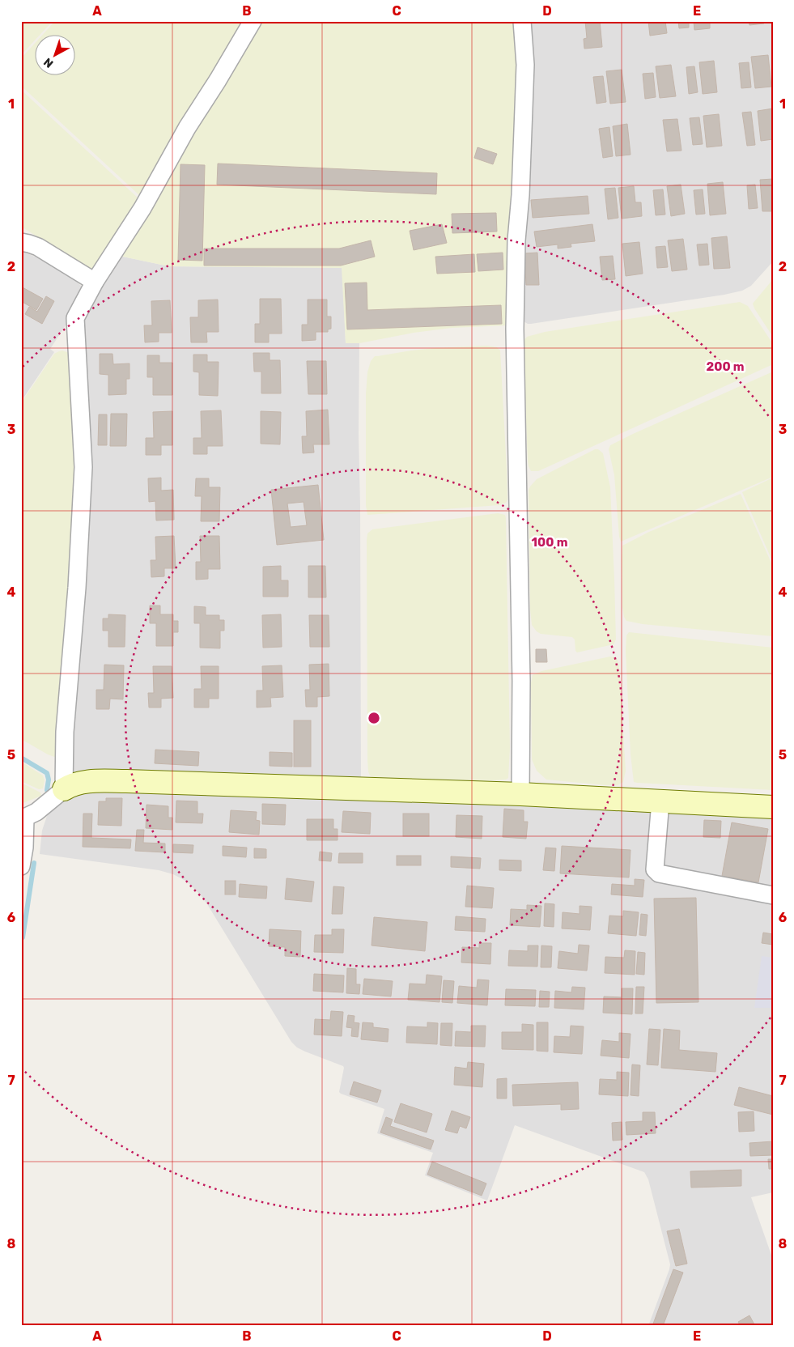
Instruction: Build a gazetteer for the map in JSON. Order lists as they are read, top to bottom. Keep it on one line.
{"north":"bottom left","grid":{"columns":["A","B","C","D","E"],"rows":["1","2","3","4","5","6","7","8"]},"rings":["200 m","100 m"]}
